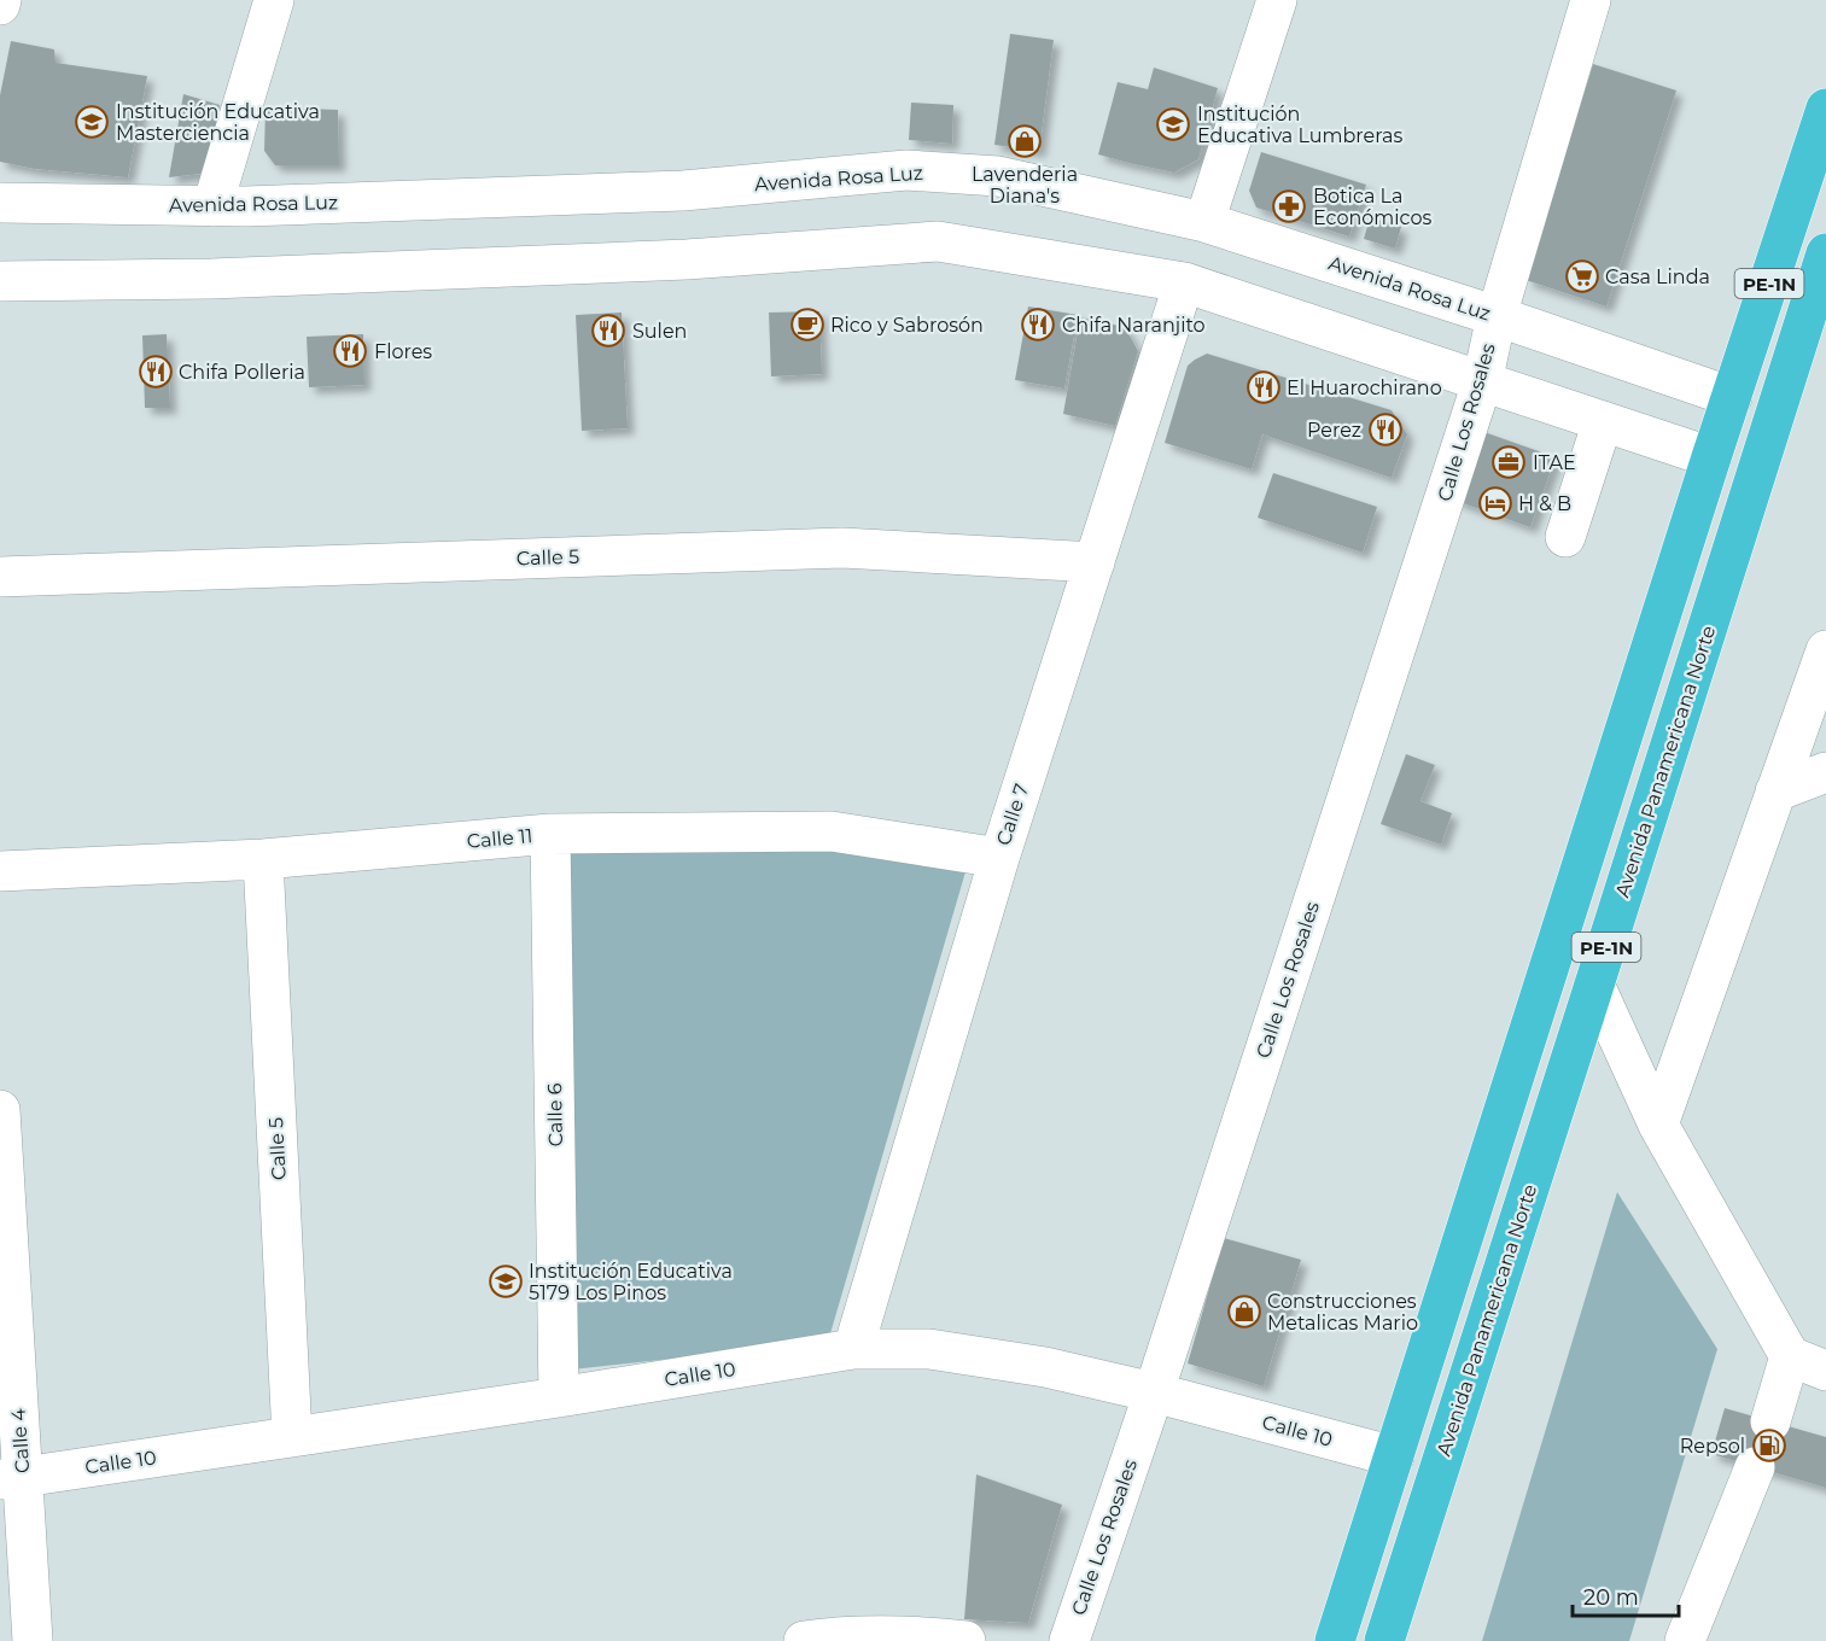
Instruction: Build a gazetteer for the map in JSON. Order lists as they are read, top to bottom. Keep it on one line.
{"streets":{"highway":["PE-1N","Avenida Panamericana Norte"],"street":["Avenida Rosa Luz","Calle Los Rosales","Calle 5","Calle 7","Calle 11","Calle 6","Calle 10","Calle 4"]},"crossings":[["Avenida Rosa Luz","PE-1N"],["Avenida Rosa Luz","Calle Los Rosales"],["PE-1N","Calle 10"],["Calle Los Rosales","Calle 10"],["Calle 5","Calle 7"],["Calle 5","Calle 11"],["Calle 5","Calle 10"],["Calle 7","Calle 11"],["Calle 7","Calle 10"],["Calle 11","Calle 6"],["Calle 6","Calle 10"],["Calle 10","Calle 4"]],"places":{"school or university":["Institución Educativa Masterciencia","Institución Educativa Lumbreras","Institución Educativa 5179 Los Pinos"],"shop":["Lavenderia Diana's","Construcciones Metalicas Mario"],"pharmacy":["Botica La Económicos"],"supermarket":["Casa Linda"],"cafe":["Rico y Sabrosón"],"restaurant":["Chifa Naranjito","Sulen","Flores","Chifa Polleria","El Huarochirano","Perez"],"office":["ITAE"],"hotel":["H & B"],"fuel station":["Repsol"]},"scale_bar":"20 m"}
